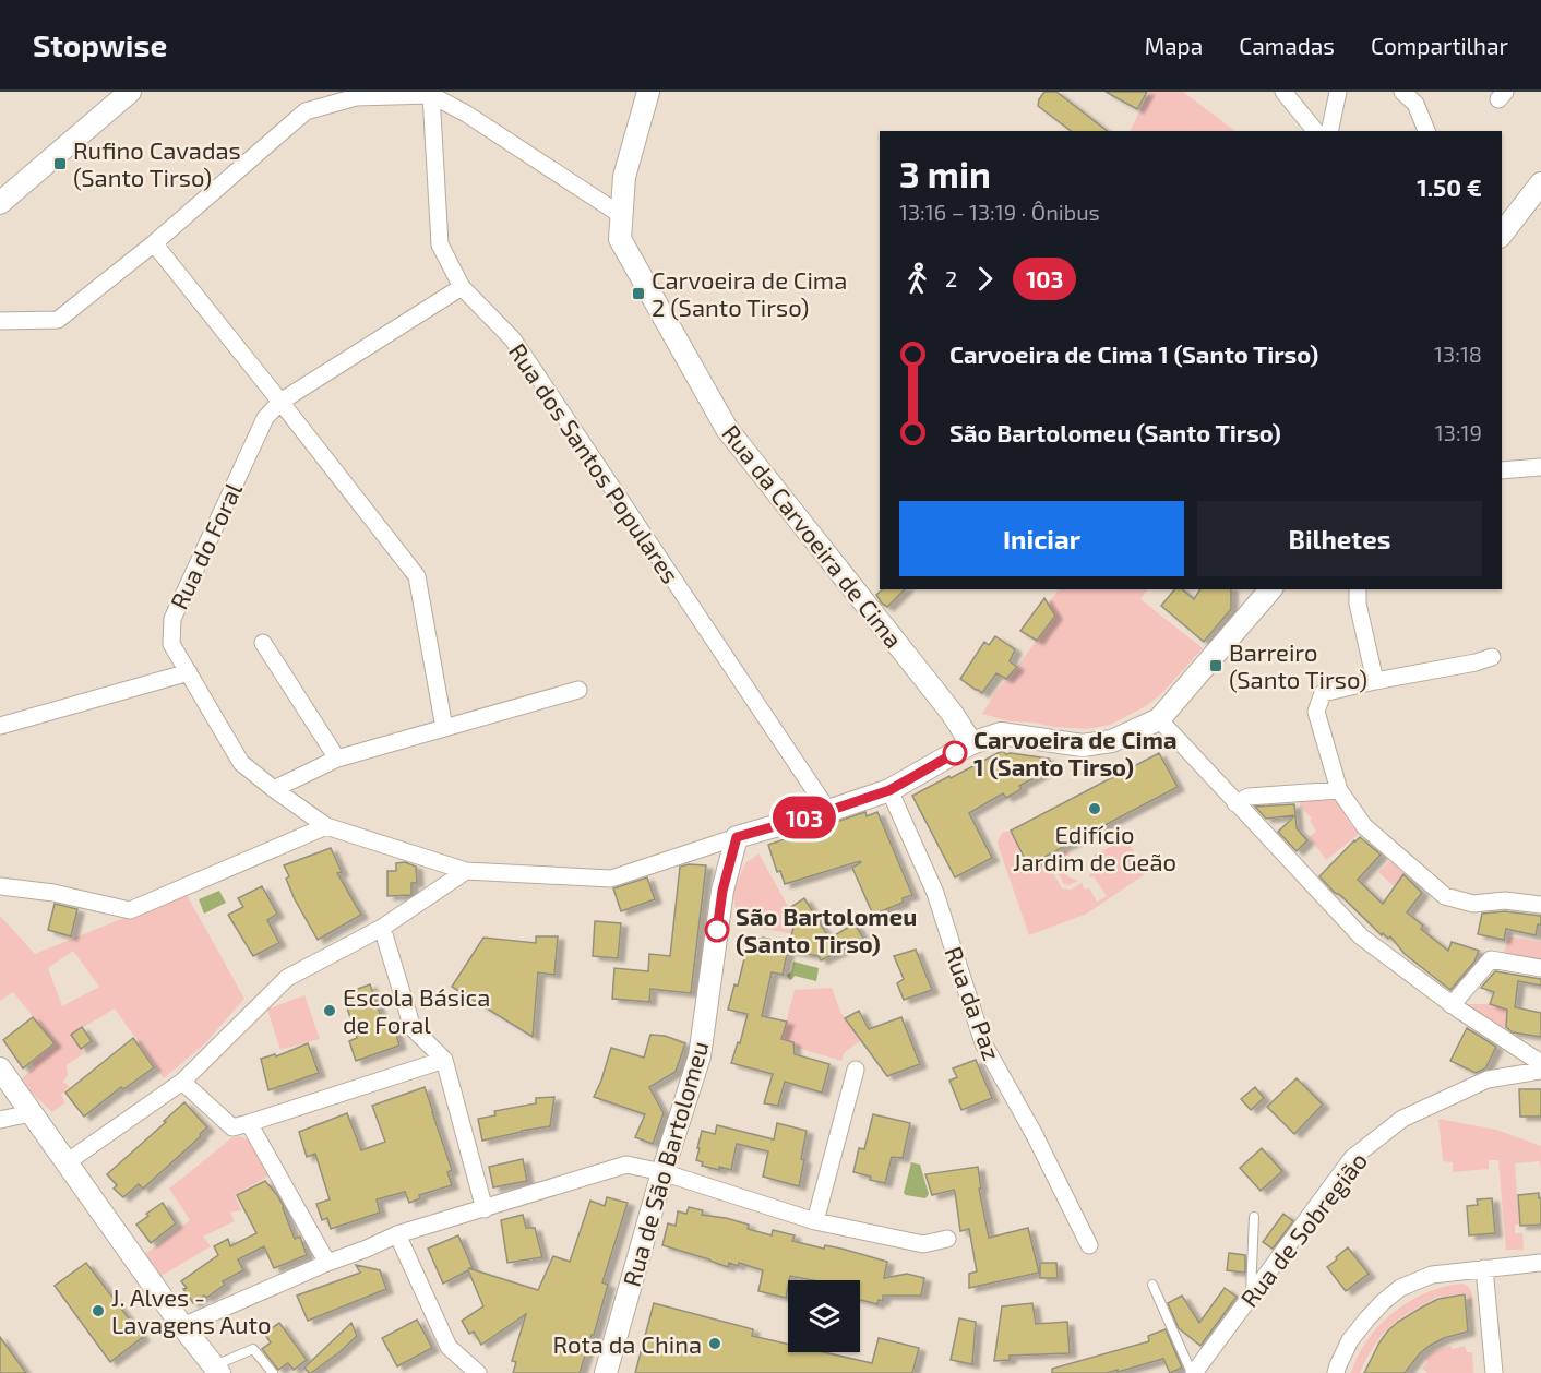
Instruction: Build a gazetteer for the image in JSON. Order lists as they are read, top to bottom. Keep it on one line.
{"streets":{"street":["Rua dos Santos Populares","Rua da Carvoeira de Cima","Rua do Foral","Rua da Paz","Rua de São Bartolomeu","Rua de Sobregião"]},"crossings":[["Rua dos Santos Populares","Rua do Foral"],["Rua do Foral","Rua de São Bartolomeu"]],"places":{"transit":["Rufino Cavadas (Santo Tirso)","Carvoeira de Cima 2 (Santo Tirso)","Barreiro (Santo Tirso)"],"other":["Carvoeira de Cima 1 (Santo Tirso)","Edifício Jardim de Geão","São Bartolomeu (Santo Tirso)","Escola Básica de Foral","J. Alves - Lavagens Auto","Rota da China"]},"lines":["bus line 103"],"page":{"header":"Stopwise","nav":["Mapa","Camadas","Compartilhar"],"on_map":"103","heading":["3 min","13:16 – 13:19 · Ônibus","1.50 €"],"legs":["2","103"],"list":[{"name":"Carvoeira de Cima 1 (Santo Tirso)","value":"13:18"},{"name":"São Bartolomeu (Santo Tirso)","value":"13:19"}],"buttons":["Iniciar","Bilhetes"]}}
